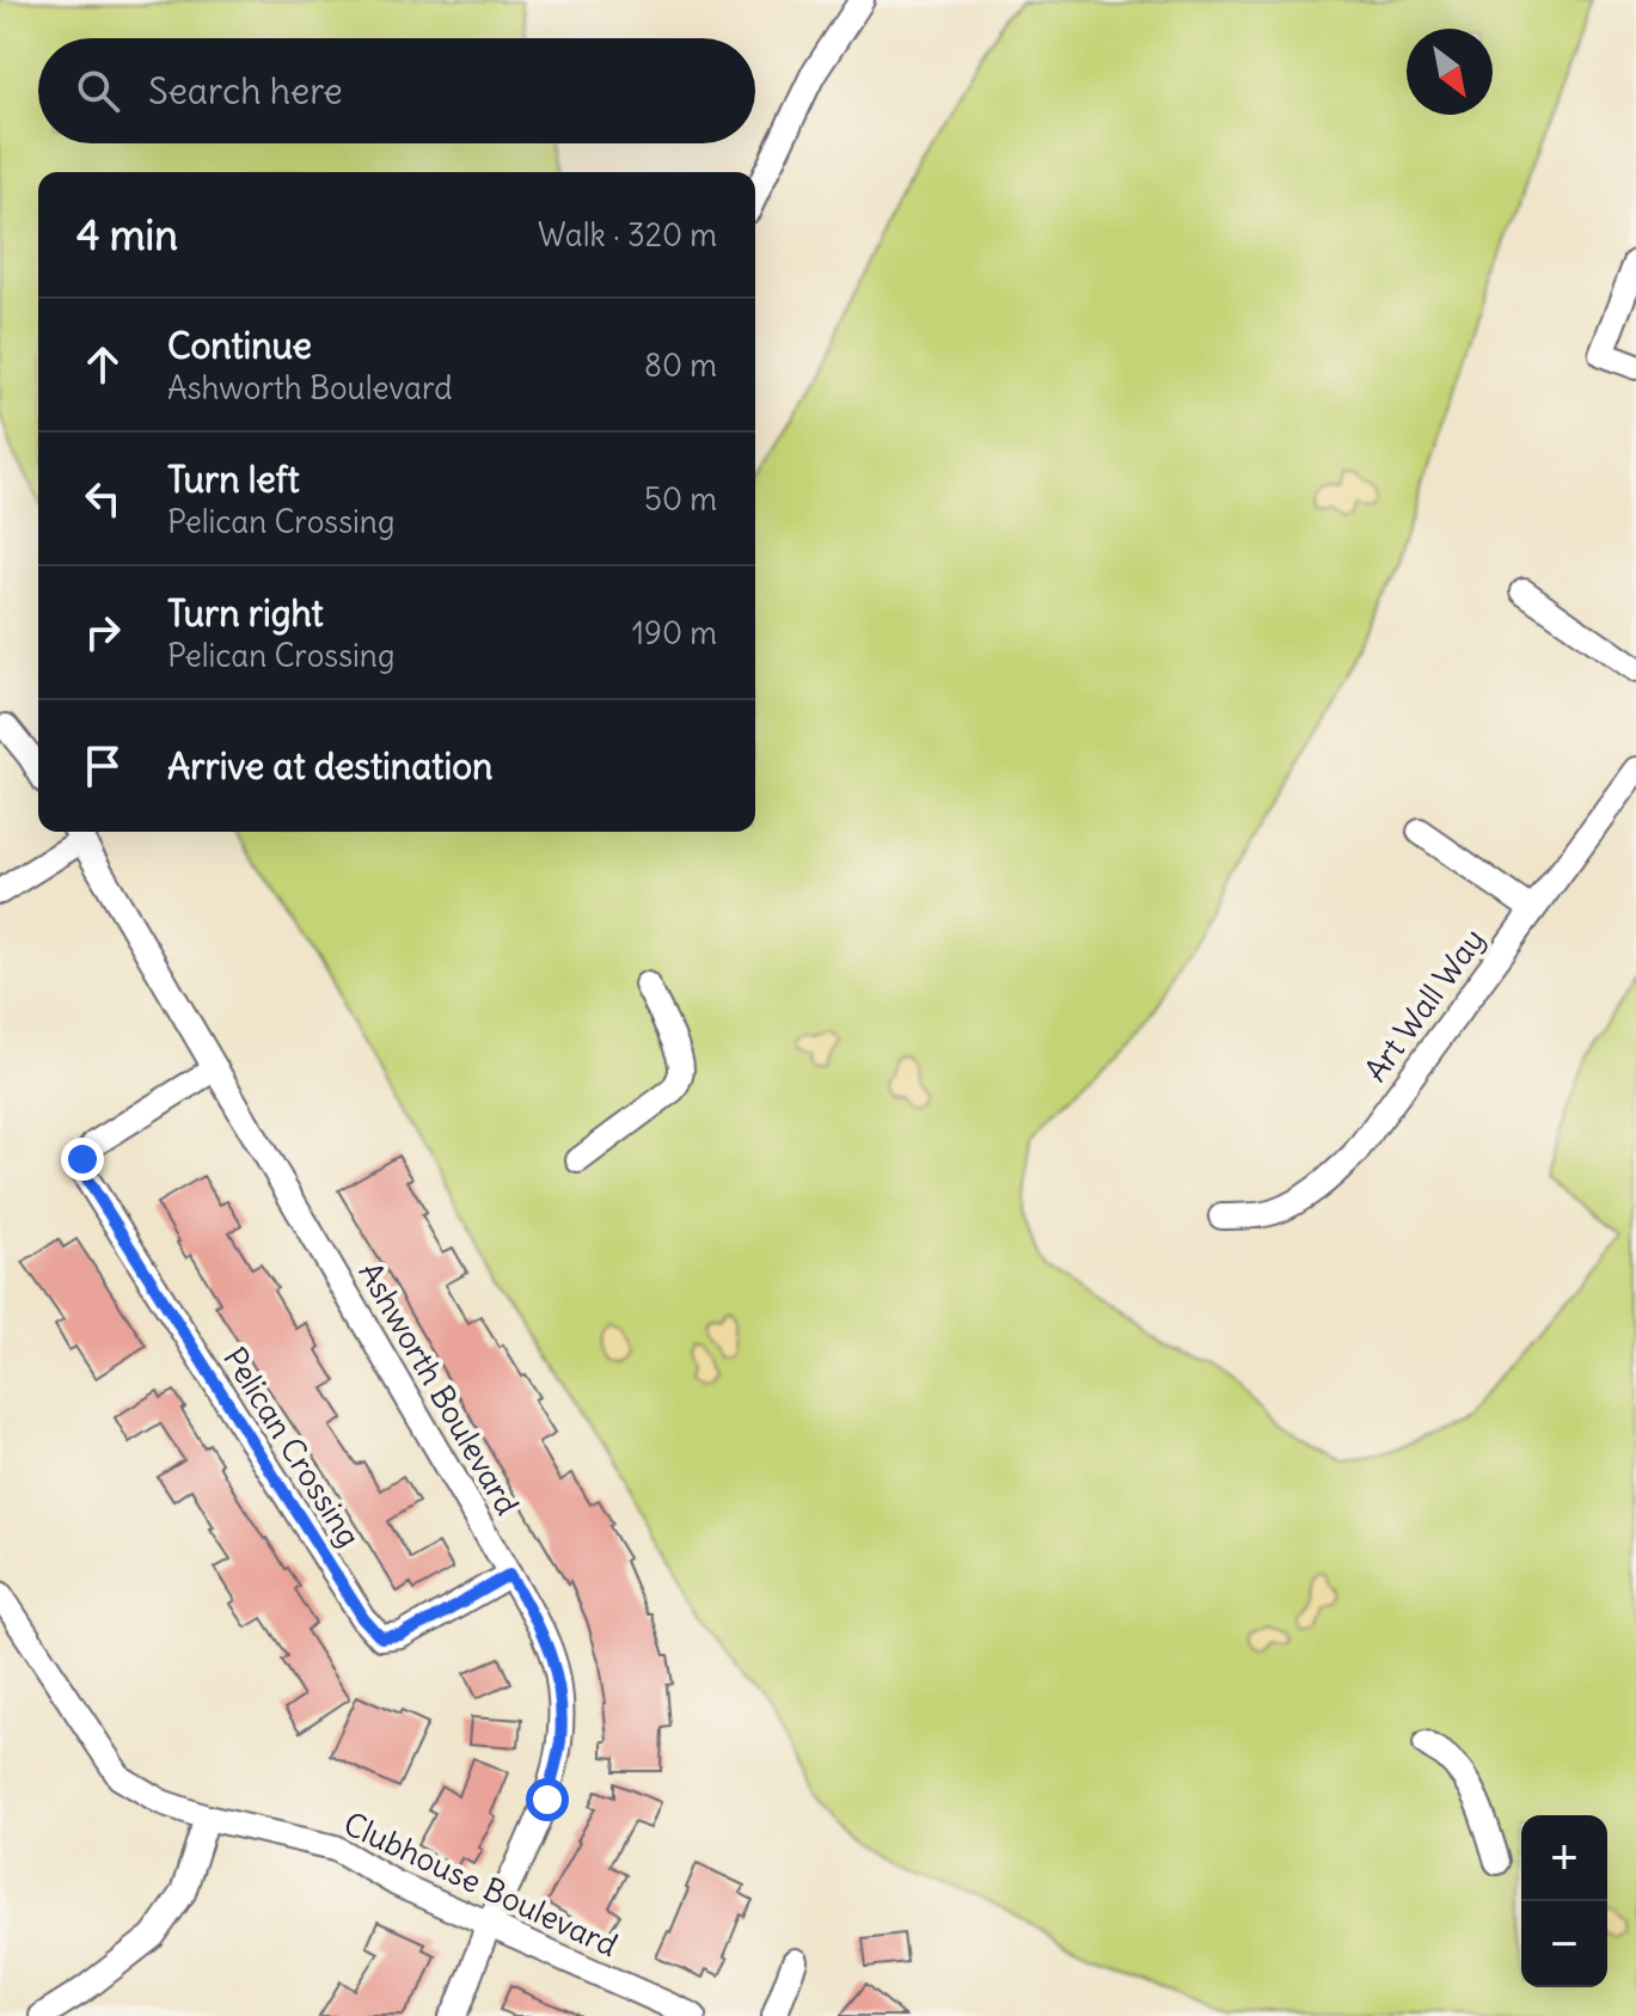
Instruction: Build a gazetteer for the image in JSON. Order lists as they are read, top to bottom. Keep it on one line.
{"streets":{"street":["Art Wall Way","Ashworth Boulevard","Pelican Crossing","Clubhouse Boulevard"]},"crossings":[["Ashworth Boulevard","Pelican Crossing"],["Ashworth Boulevard","Clubhouse Boulevard"]],"north":"bottom right","page":{"search":"Search here","heading":["4 min","Walk · 320 m"],"list":[["Continue","Ashworth Boulevard","80 m"],["Turn left","Pelican Crossing","50 m"],["Turn right","Pelican Crossing","190 m"],"Arrive at destination"],"map_buttons":["+","−"]}}
